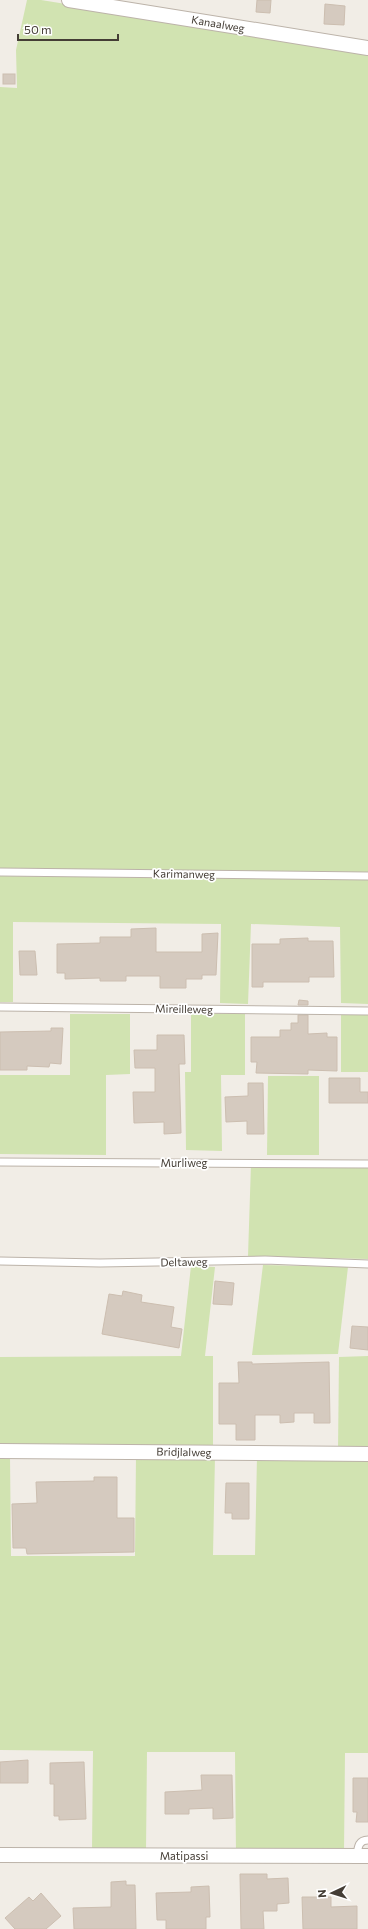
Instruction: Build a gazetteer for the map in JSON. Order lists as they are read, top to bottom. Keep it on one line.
{"streets":{"street":["Kanaalweg","Bridjlalweg","Matipassi"],"lane":["Karimanweg","Mireilleweg","Murliweg","Deltaweg"]},"scale_bar":"50 m","north":"left"}
